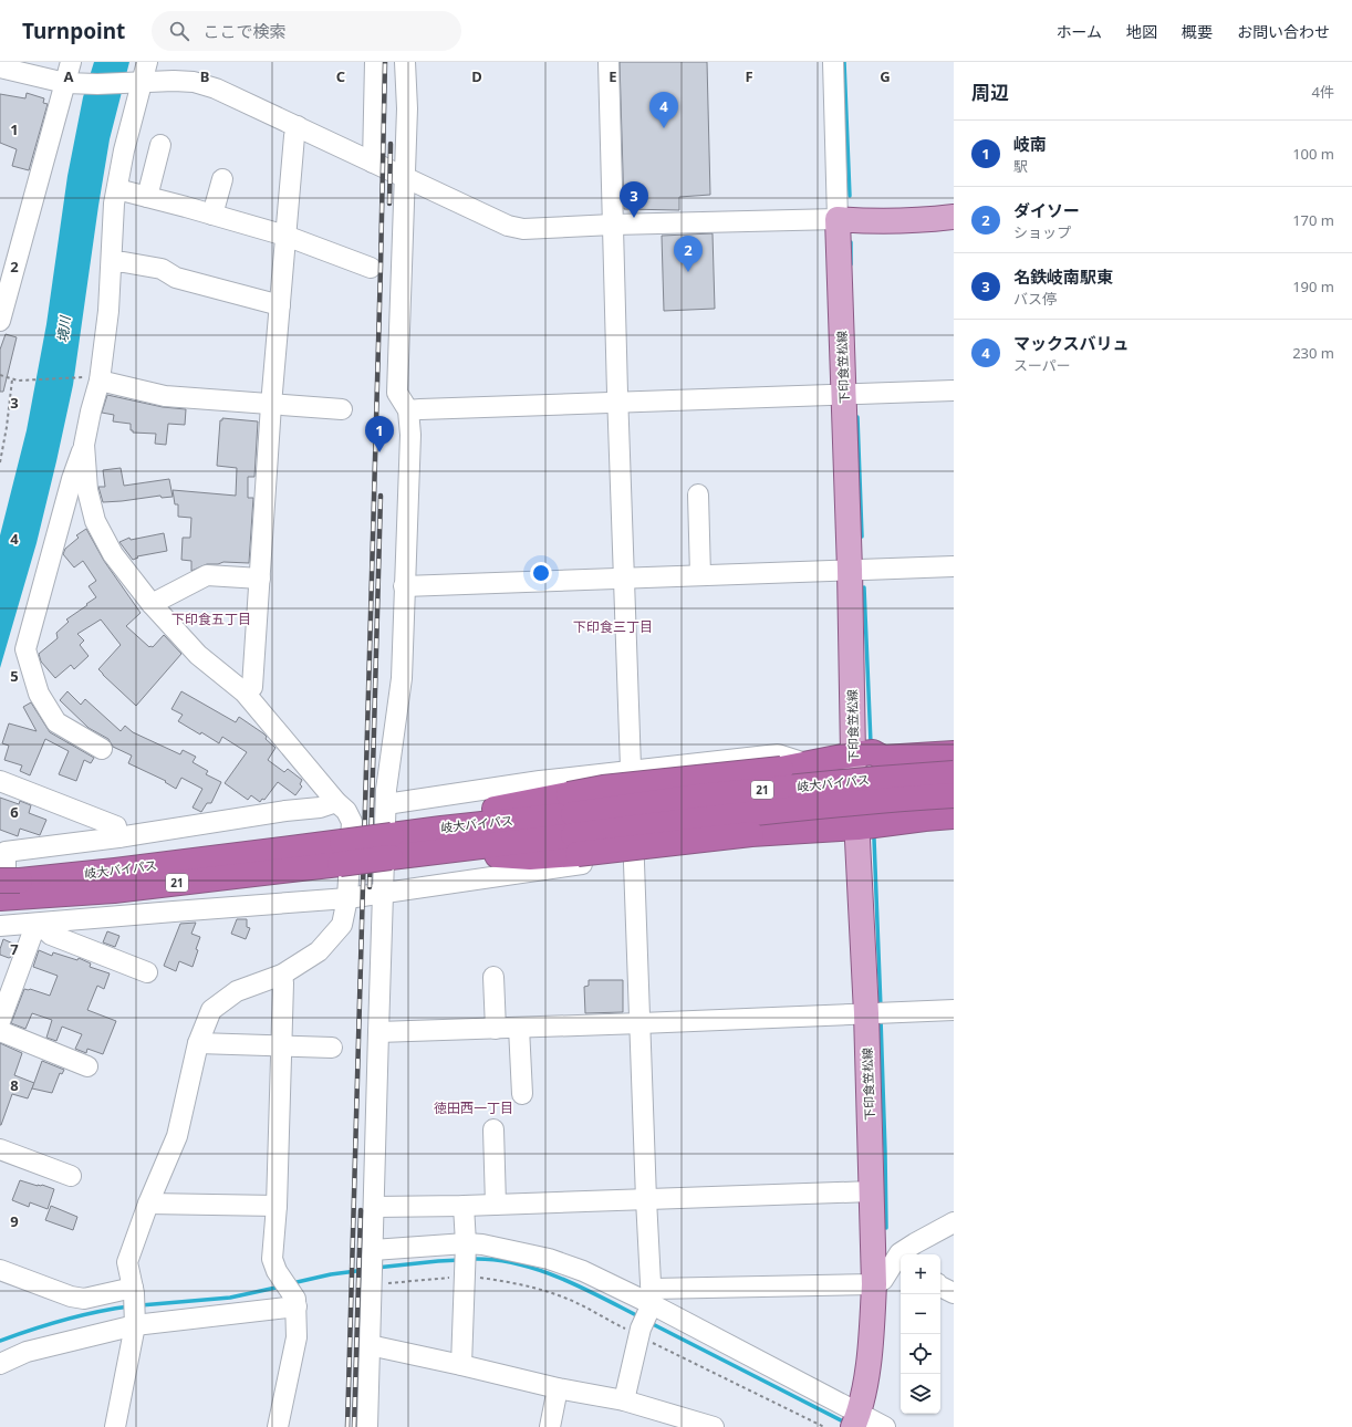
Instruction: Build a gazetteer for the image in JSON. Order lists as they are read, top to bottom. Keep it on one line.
{"streets":{"highway":["岐大バイパス","21"],"main road":["下印食笠松線"]},"crossings":[["下印食笠松線","21"],["岐大バイパス","21"]],"districts":["下印食五丁目","下印食三丁目","徳田西一丁目"],"water":["境川"],"page":{"header":"Turnpoint","search":"ここで検索","nav":["ホーム","地図","概要","お問い合わせ"],"heading":["周辺","4件"],"pins":["4","3","2","1"],"list":[{"mark":"1","name":"岐南","note":"駅","value":"100 m"},{"mark":"2","name":"ダイソー","note":"ショップ","value":"170 m"},{"mark":"3","name":"名鉄岐南駅東","note":"バス停","value":"190 m"},{"mark":"4","name":"マックスバリュ","note":"スーパー","value":"230 m"}],"map_buttons":["+","−"]},"grid":{"columns":["A","B","C","D","E","F","G"],"rows":["1","2","3","4","5","6","7","8","9"]}}
